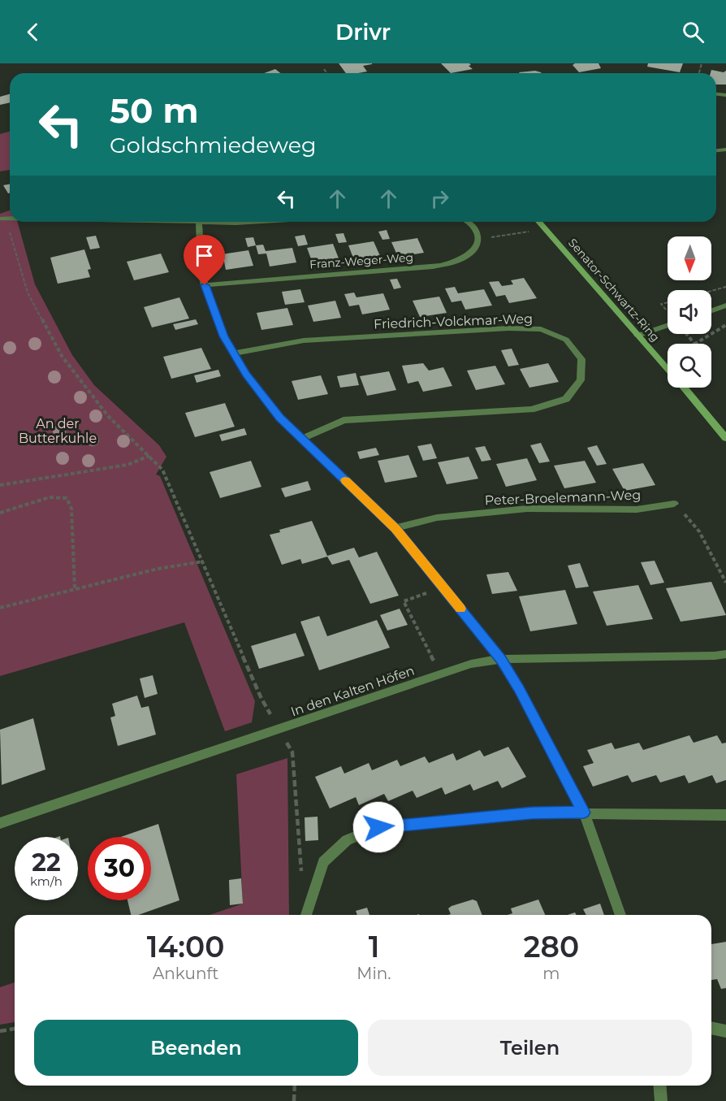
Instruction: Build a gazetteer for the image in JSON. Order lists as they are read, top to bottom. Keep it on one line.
{"streets":{"main road":["Senator-Schwartz-Ring"],"street":["Franz-Weger-Weg","Friedrich-Volckmar-Weg","Peter-Broelemann-Weg","In den Kalten Höfen"]},"parks":["An der Butterkuhle"],"north":"bottom","page":{"header":"Drivr","turn":["50 m","Goldschmiedeweg"],"speed":"22 km/h","limit":"30","eta":["14:00","Ankunft","1","Min.","280","m"],"buttons":["Beenden","Teilen"]}}
